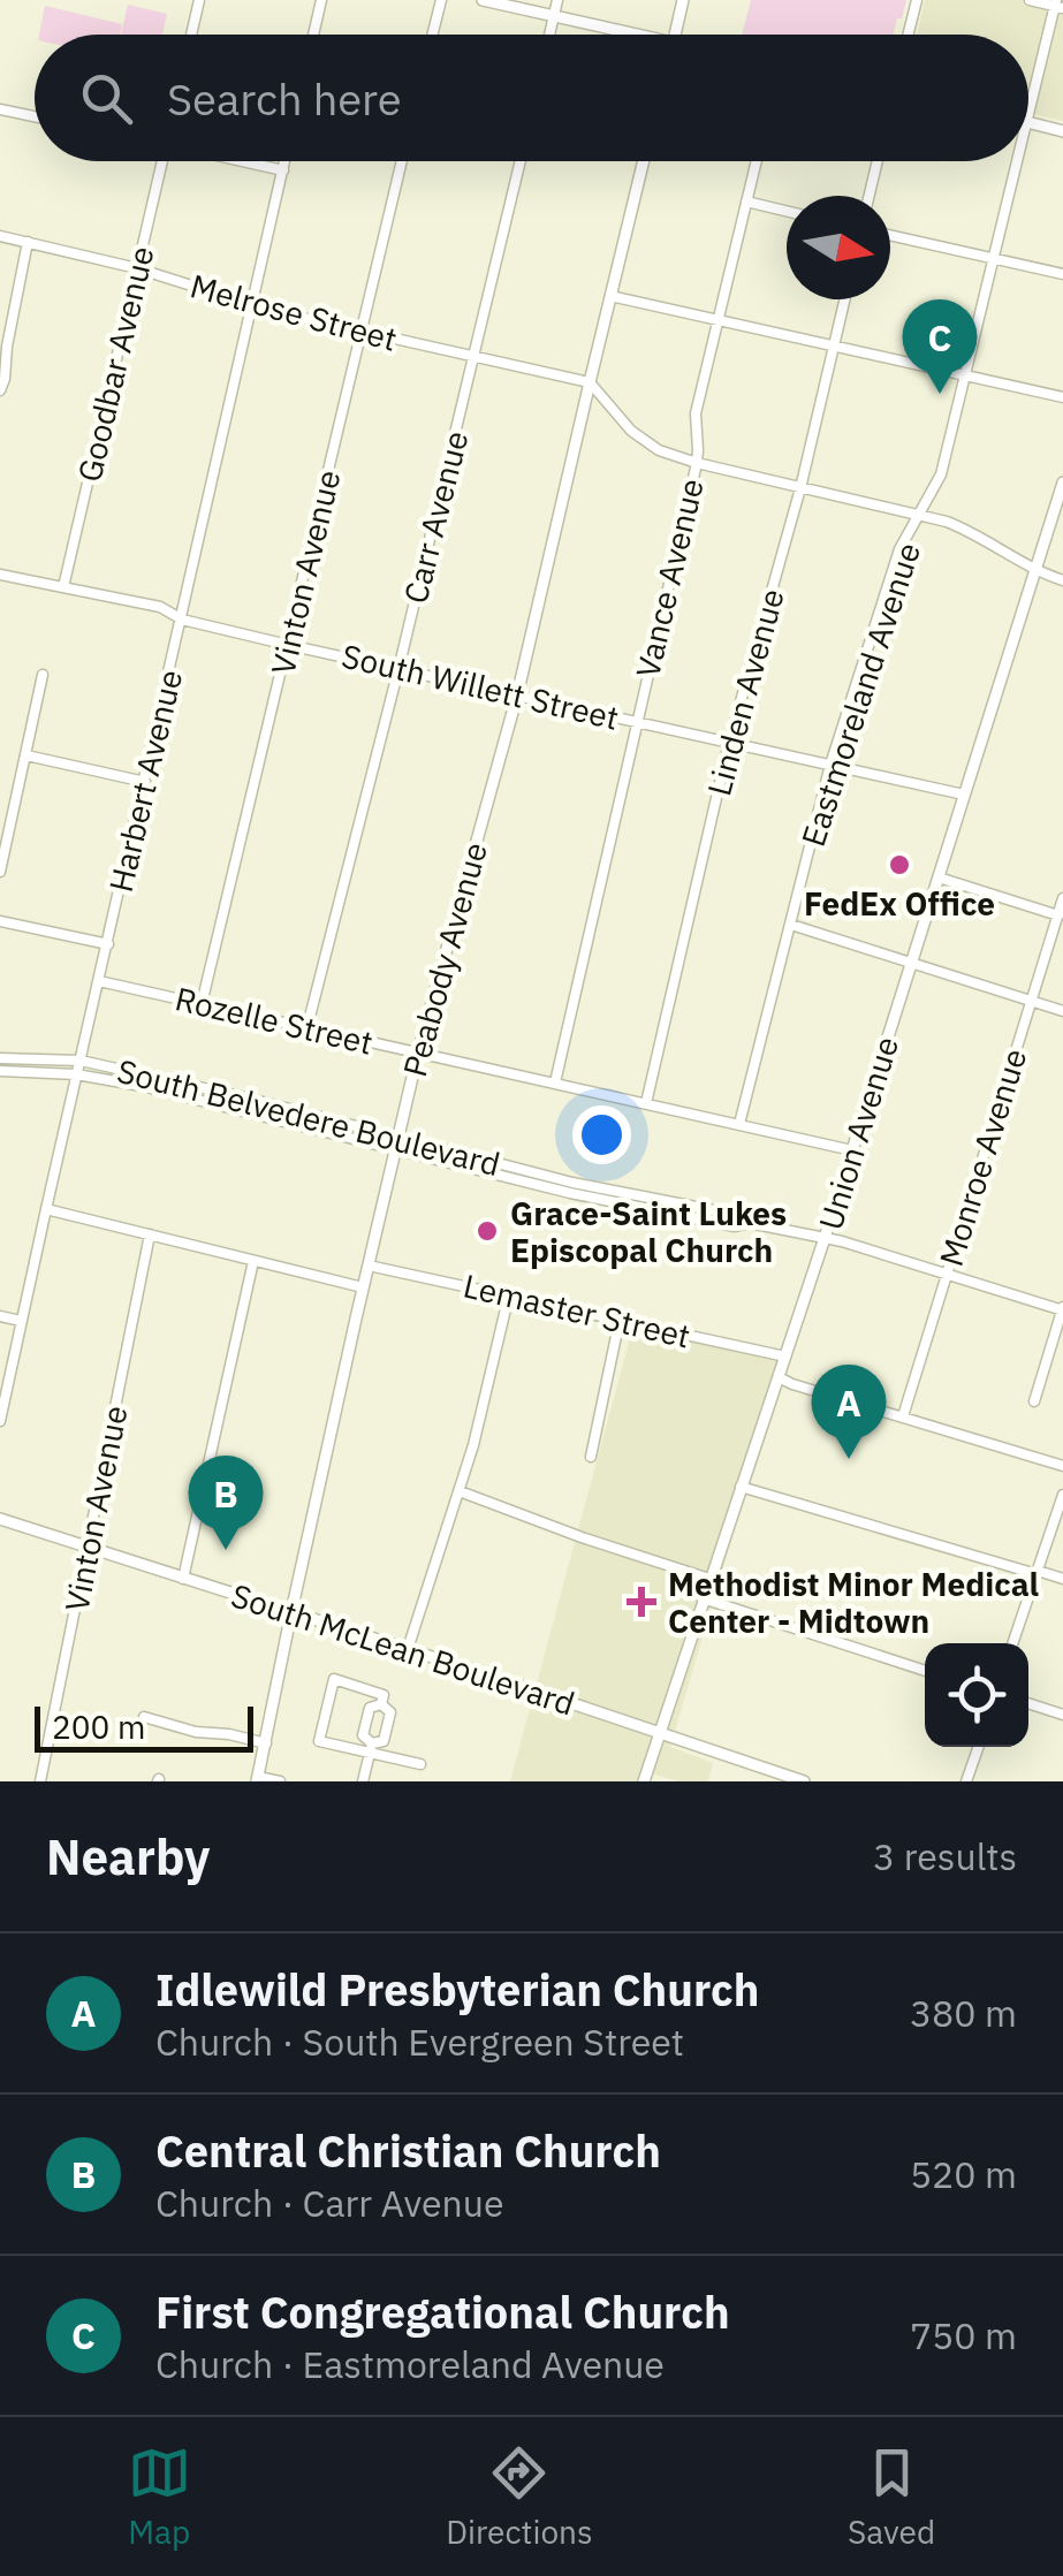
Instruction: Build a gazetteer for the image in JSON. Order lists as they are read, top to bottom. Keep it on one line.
{"streets":{"main road":["Peabody Avenue","Union Avenue","South McLean Boulevard"],"street":["Melrose Street","Goodbar Avenue","Carr Avenue","Vinton Avenue","Vance Avenue","South Willett Street","Linden Avenue","Eastmoreland Avenue","Harbert Avenue","Rozelle Street","South Belvedere Boulevard","Monroe Avenue","Lemaster Street"]},"crossings":[["Melrose Street","Goodbar Avenue"],["Melrose Street","Carr Avenue"],["Melrose Street","Vinton Avenue"],["Melrose Street","Harbert Avenue"],["Melrose Street","Peabody Avenue"],["Goodbar Avenue","South Willett Street"],["Carr Avenue","South Willett Street"],["Carr Avenue","Rozelle Street"],["Vinton Avenue","South Willett Street"],["Vinton Avenue","Rozelle Street"],["Vinton Avenue","South McLean Boulevard"],["Vance Avenue","South Willett Street"],["Vance Avenue","Rozelle Street"],["South Willett Street","Linden Avenue"],["South Willett Street","Eastmoreland Avenue"],["South Willett Street","Harbert Avenue"],["South Willett Street","Peabody Avenue"],["South Willett Street","Union Avenue"],["Linden Avenue","Rozelle Street"],["Eastmoreland Avenue","Rozelle Street"],["Harbert Avenue","Rozelle Street"],["Harbert Avenue","South Belvedere Boulevard"],["Peabody Avenue","Rozelle Street"],["Peabody Avenue","South Belvedere Boulevard"],["Peabody Avenue","Lemaster Street"],["Peabody Avenue","South McLean Boulevard"],["Rozelle Street","Union Avenue"],["South Belvedere Boulevard","Union Avenue"],["South Belvedere Boulevard","Monroe Avenue"],["Union Avenue","Lemaster Street"],["Union Avenue","South McLean Boulevard"]],"places":{"other":["FedEx Office","Grace-Saint Lukes Episcopal Church"],"health":["Methodist Minor Medical Center - Midtown"]},"scale_bar":"200 m","north":"right","page":{"search":"Search here","pins":["C","A","B"],"scale":"200 m","heading":["Nearby","3 results"],"list":[{"mark":"A","name":"Idlewild Presbyterian Church","note":"Church · South Evergreen Street","value":"380 m"},{"mark":"B","name":"Central Christian Church","note":"Church · Carr Avenue","value":"520 m"},{"mark":"C","name":"First Congregational Church","note":"Church · Eastmoreland Avenue","value":"750 m"}],"nav":["Map","Directions","Saved"]}}
